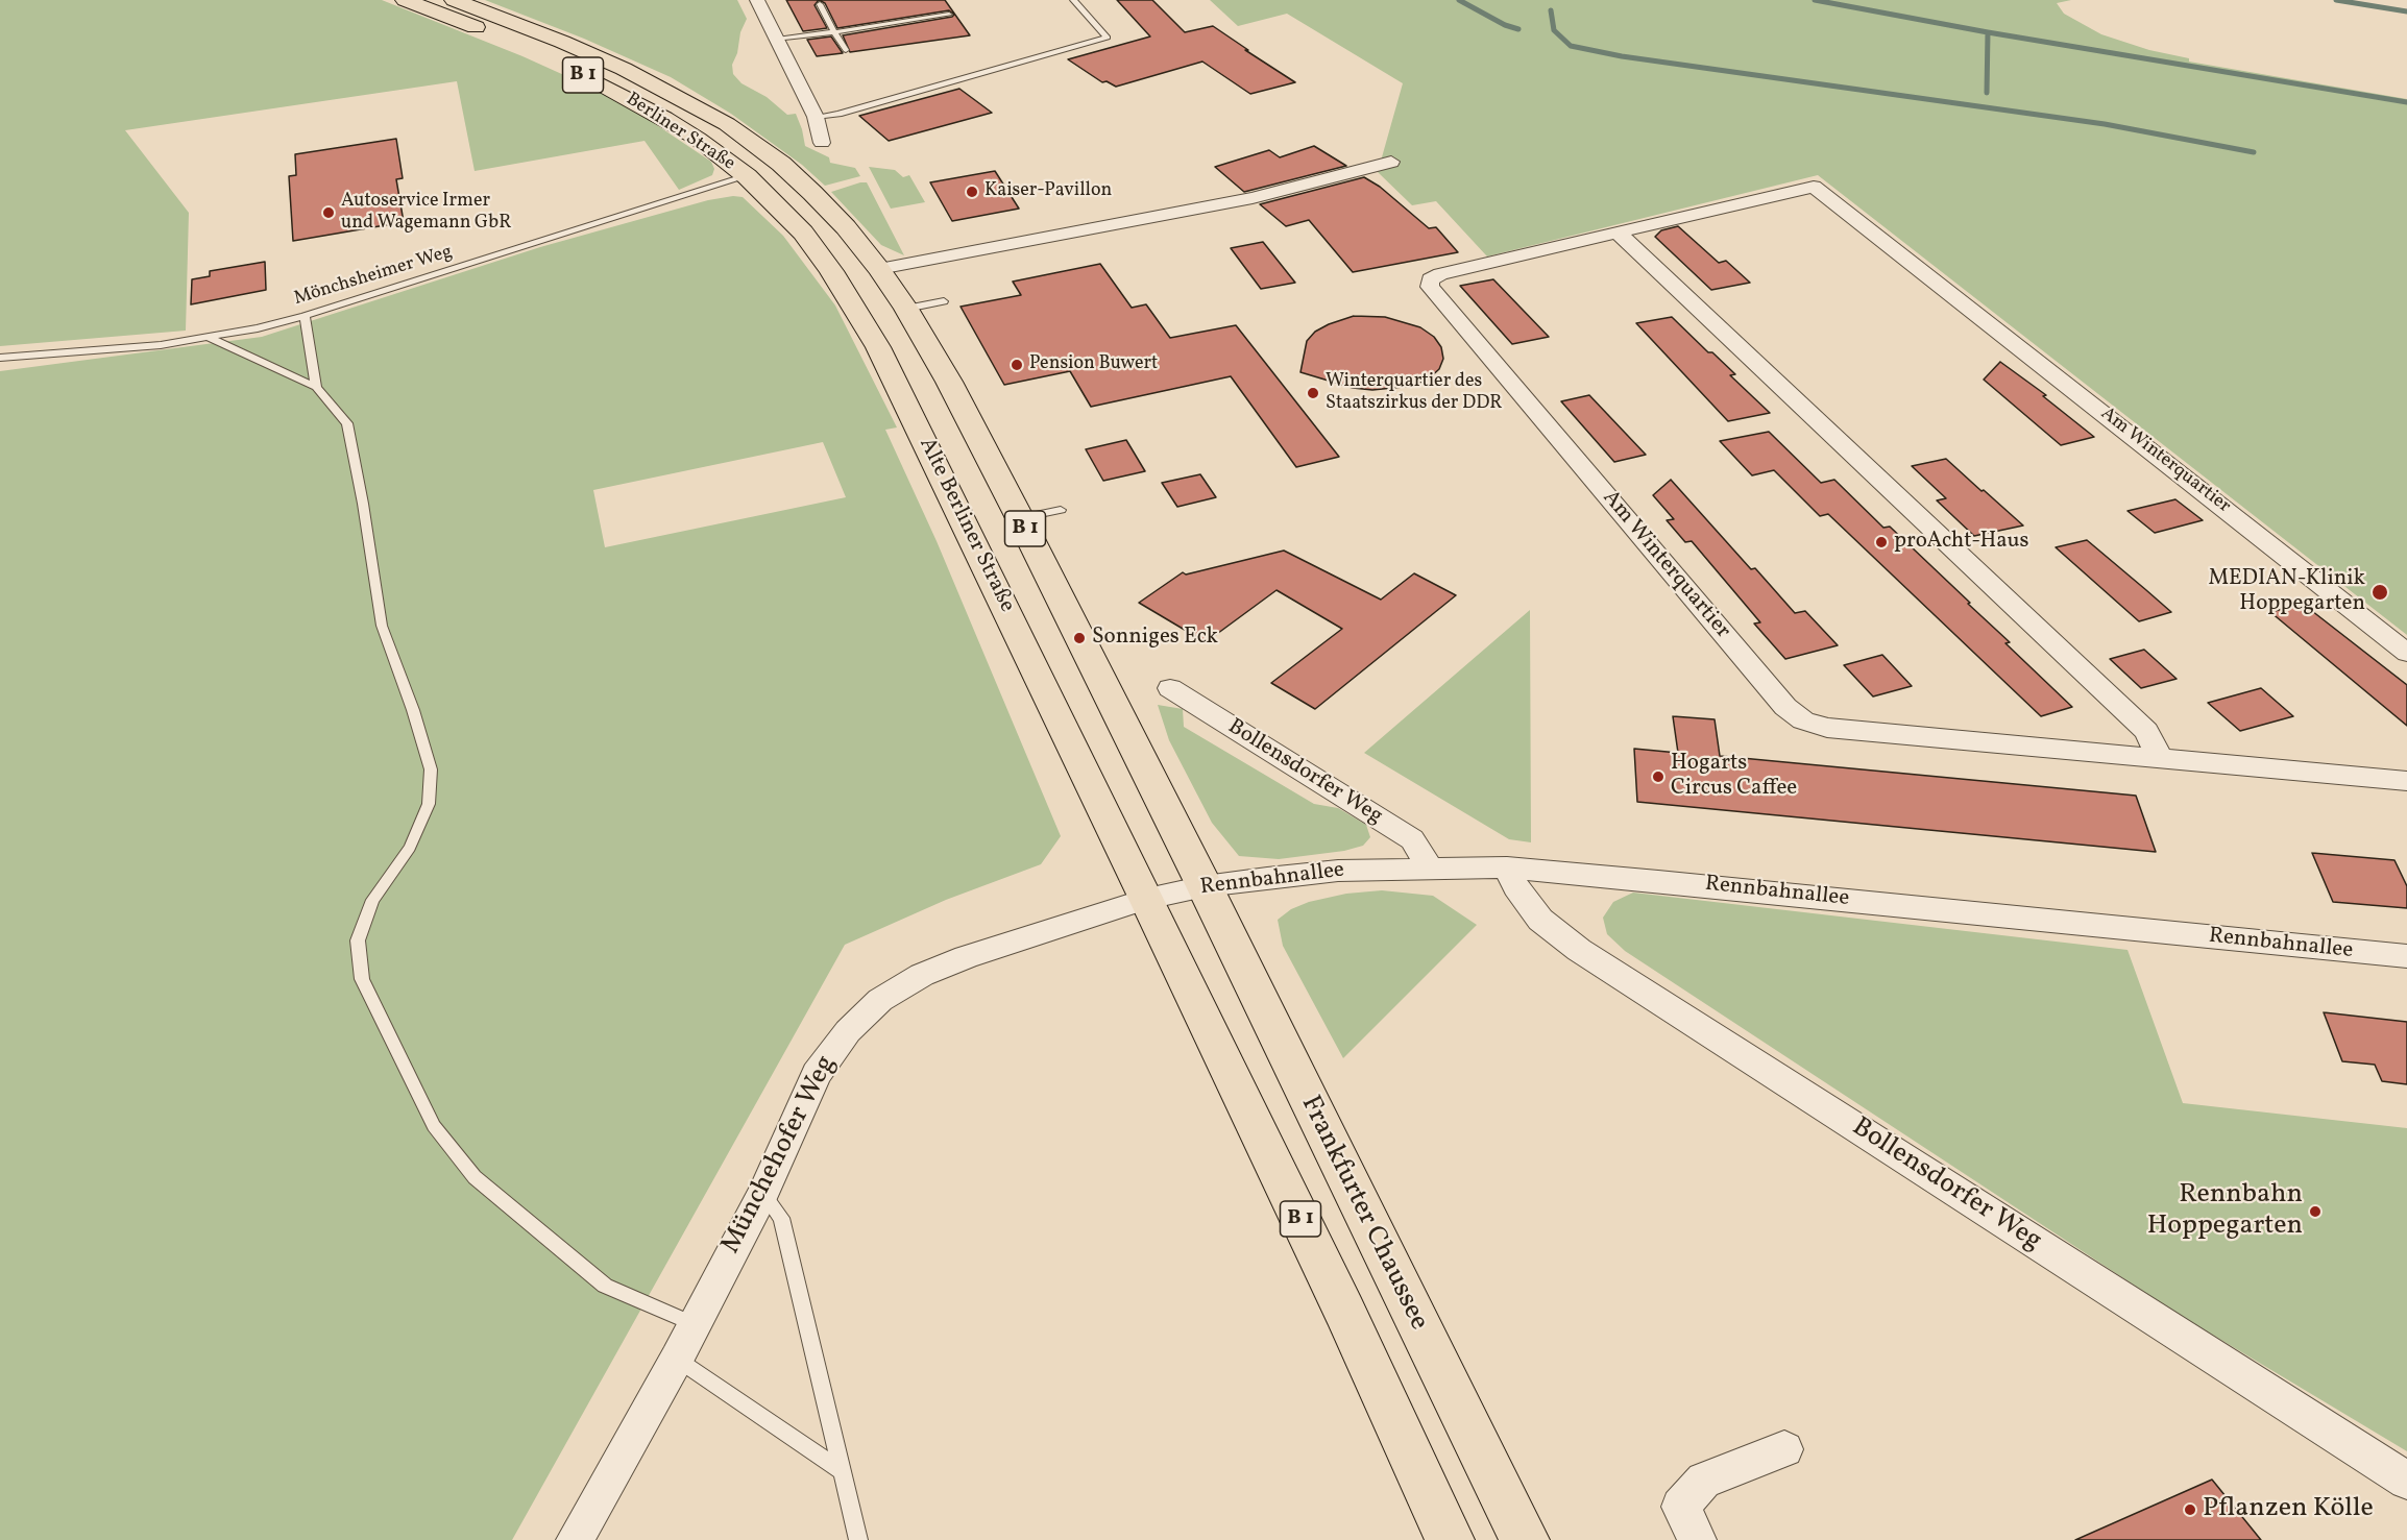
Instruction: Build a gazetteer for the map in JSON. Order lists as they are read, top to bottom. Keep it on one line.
{"streets":{"main road":["B 1","Berliner Straße","Alte Berliner Straße","Frankfurter Chaussee"],"street":["Am Winterquartier","Bollensdorfer Weg","Rennbahnallee","Münchehofer Weg"],"lane":["Mönchsheimer Weg"]},"crossings":[["B 1","Berliner Straße"],["B 1","Alte Berliner Straße"],["B 1","Rennbahnallee"],["B 1","Münchehofer Weg"],["B 1","Frankfurter Chaussee"],["Berliner Straße","Mönchsheimer Weg"],["Berliner Straße","Alte Berliner Straße"],["Mönchsheimer Weg","Alte Berliner Straße"],["Alte Berliner Straße","Rennbahnallee"],["Alte Berliner Straße","Münchehofer Weg"],["Bollensdorfer Weg","Rennbahnallee"],["Rennbahnallee","Münchehofer Weg"],["Rennbahnallee","Frankfurter Chaussee"]],"places":["Kaiser-Pavillon","Autoservice Irmer und Wagemann GbR","Pension Buwert","Winterquartier des Staatszirkus der DDR","proAcht-Haus","MEDIAN-Klinik Hoppegarten","Sonniges Eck","Hogarts Circus Caffee","Rennbahn Hoppegarten","Pflanzen Kölle"]}
